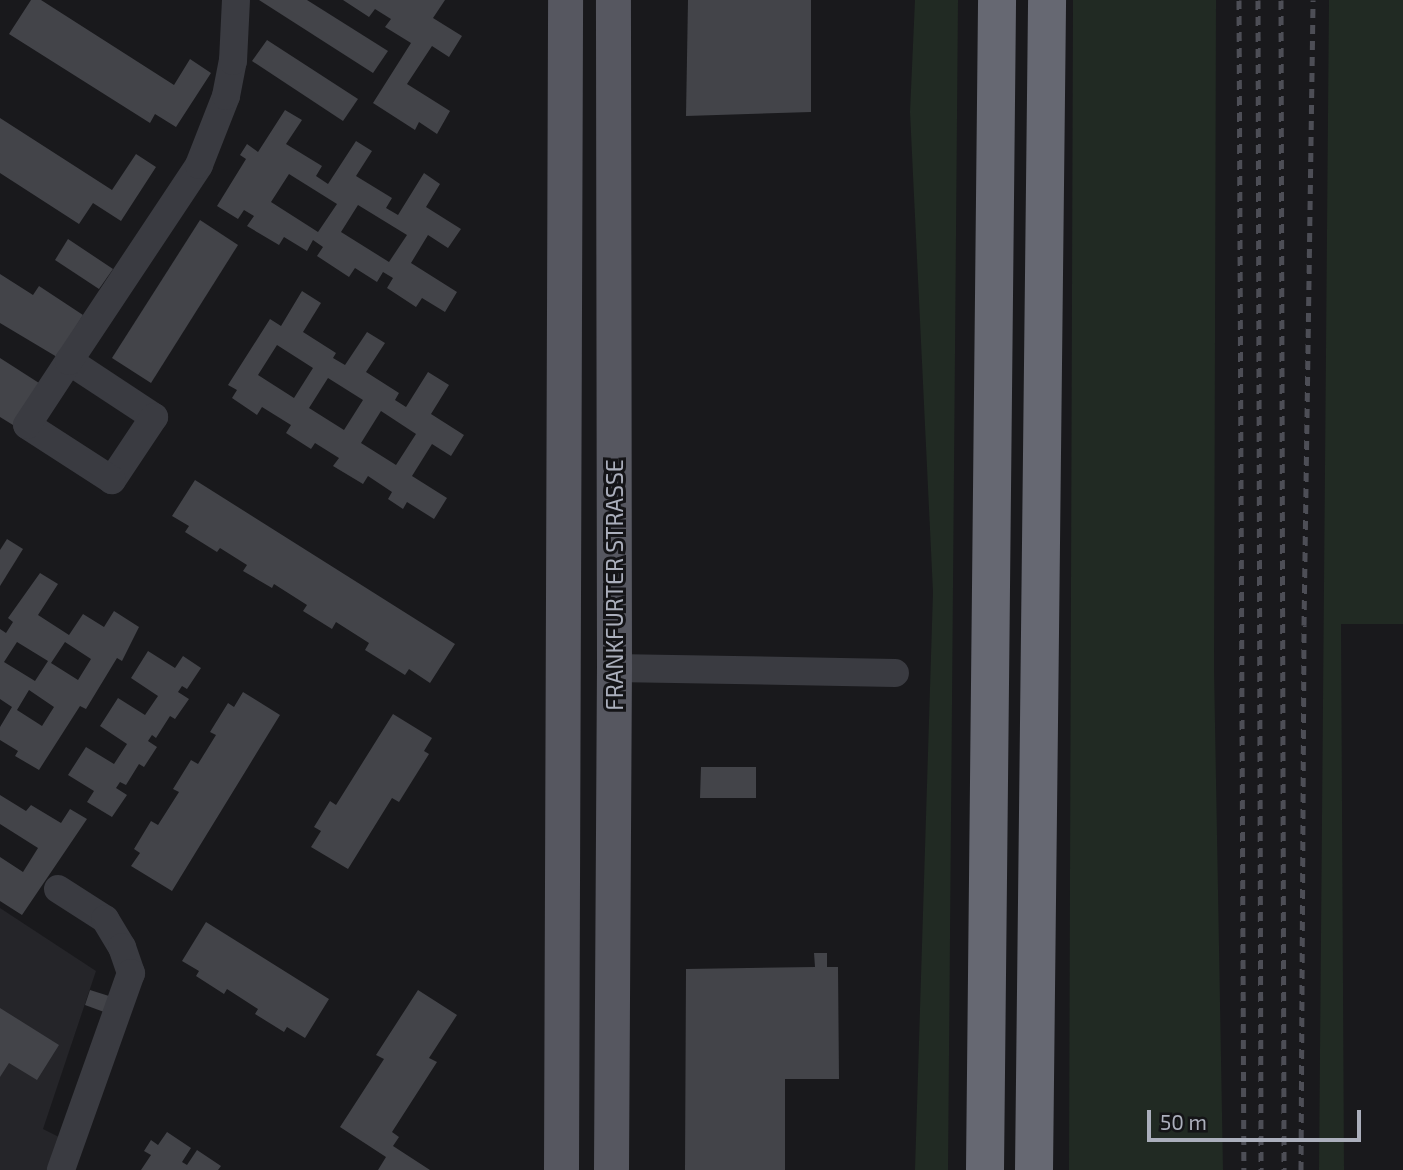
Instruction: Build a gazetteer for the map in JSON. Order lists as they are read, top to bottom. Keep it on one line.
{"streets":{"main road":["FRANKFURTER STRASSE"]},"scale_bar":"50 m"}
